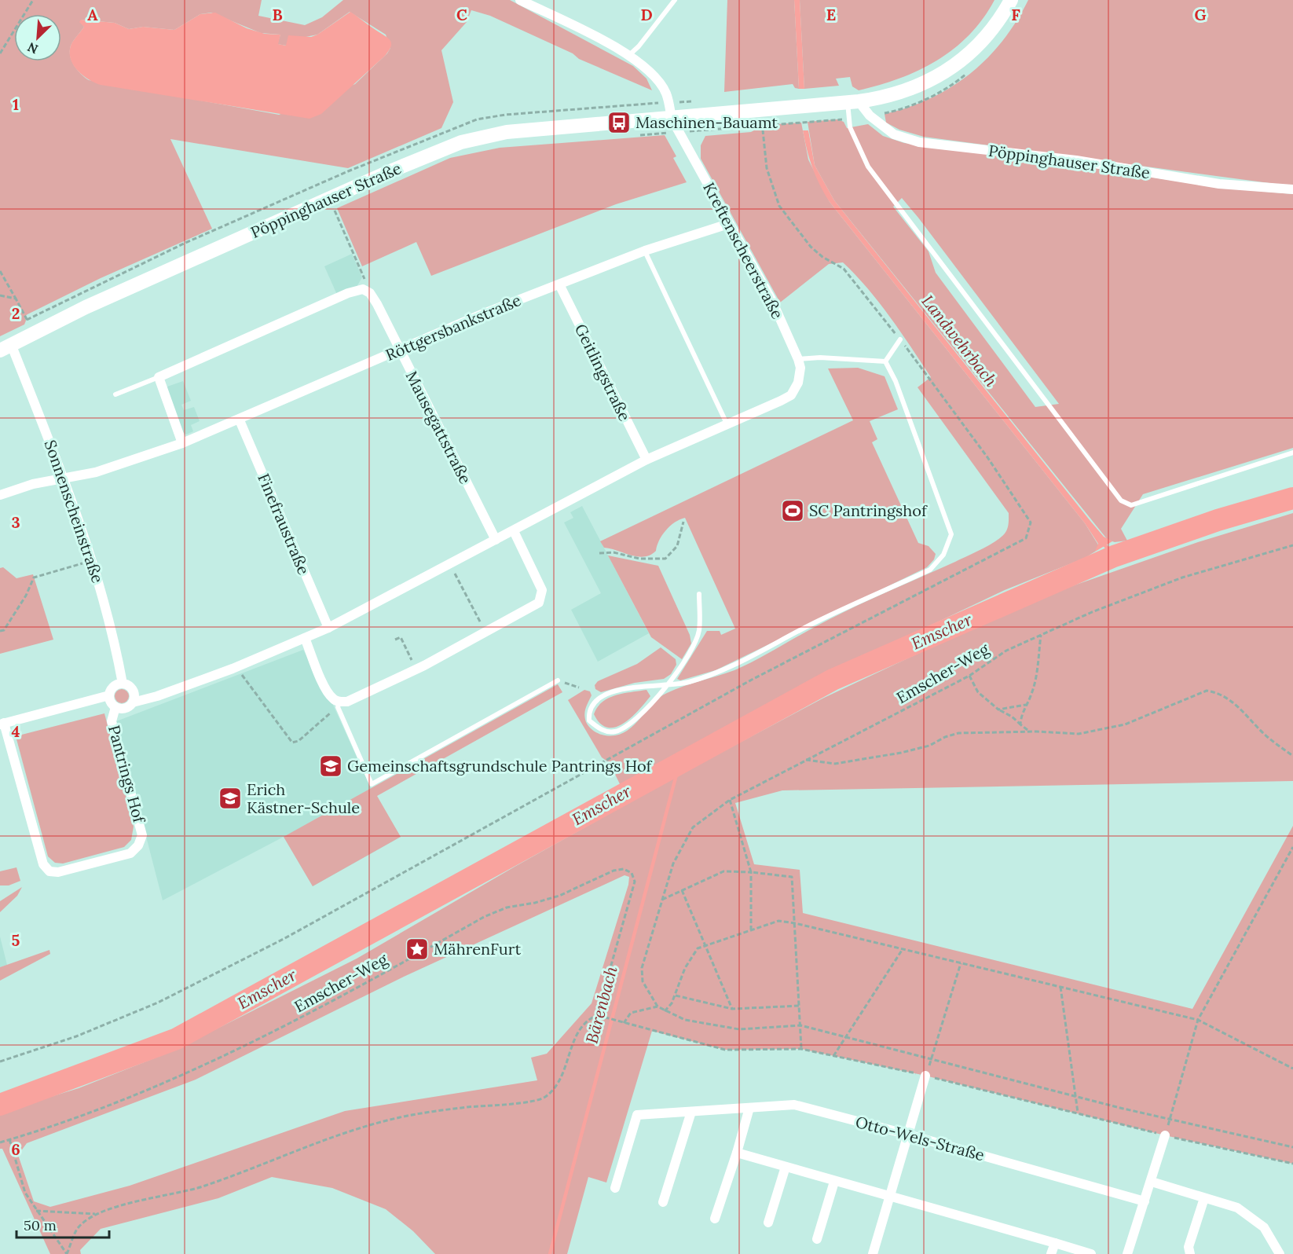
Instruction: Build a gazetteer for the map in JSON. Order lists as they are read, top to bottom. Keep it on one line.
{"streets":{"main road":["Pöppinghauser Straße"],"street":["Kreftenscheerstraße","Röttgersbankstraße","Geitlingstraße","Mausegattstraße","Sonnenscheinstraße","Finefraustraße","Pantrings Hof","Otto-Wels-Straße"],"path":["Emscher-Weg"]},"crossings":[["Pöppinghauser Straße","Kreftenscheerstraße"],["Pöppinghauser Straße","Sonnenscheinstraße"],["Kreftenscheerstraße","Röttgersbankstraße"],["Röttgersbankstraße","Geitlingstraße"],["Röttgersbankstraße","Mausegattstraße"],["Röttgersbankstraße","Sonnenscheinstraße"],["Röttgersbankstraße","Finefraustraße"],["Sonnenscheinstraße","Pantrings Hof"]],"water":["Landwehrbach","Emscher","Bärenbach"],"places":{"bus stop":["Maschinen-Bauamt"],"sports":["SC Pantringshof"],"school or university":["Gemeinschaftsgrundschule Pantrings Hof","Erich Kästner-Schule"],"place":["MährenFurt"]},"scale_bar":"50 m","north":"bottom left","grid":{"columns":["A","B","C","D","E","F","G"],"rows":["1","2","3","4","5","6"]}}
